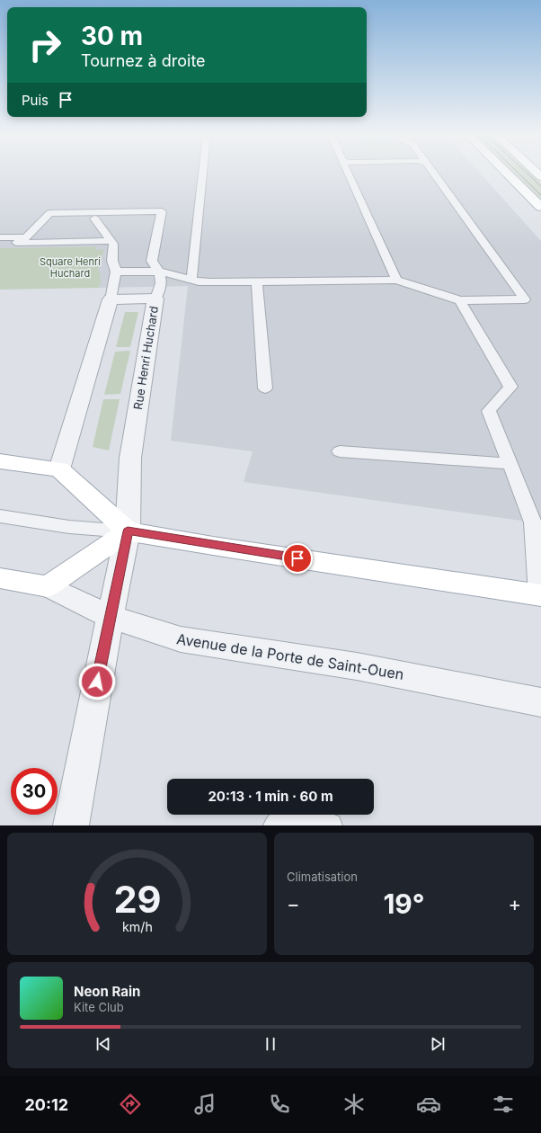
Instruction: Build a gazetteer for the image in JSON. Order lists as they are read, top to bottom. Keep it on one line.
{"streets":{"main road":["Avenue de la Porte de Saint-Ouen"],"street":["Rue Henri Huchard"]},"crossings":[["Rue Henri Huchard","Avenue de la Porte de Saint-Ouen"]],"parks":["Square Henri Huchard"],"page":{"turn":["30 m","Tournez à droite"],"then":"Puis","limit":"30","trip":"20:13 · 1 min · 60 m","tile":"Climatisation","heat":["−","19°","+"],"song":["Neon Rain","Kite Club"],"tabs":"20:12","gauge":["29","km/h"]}}
